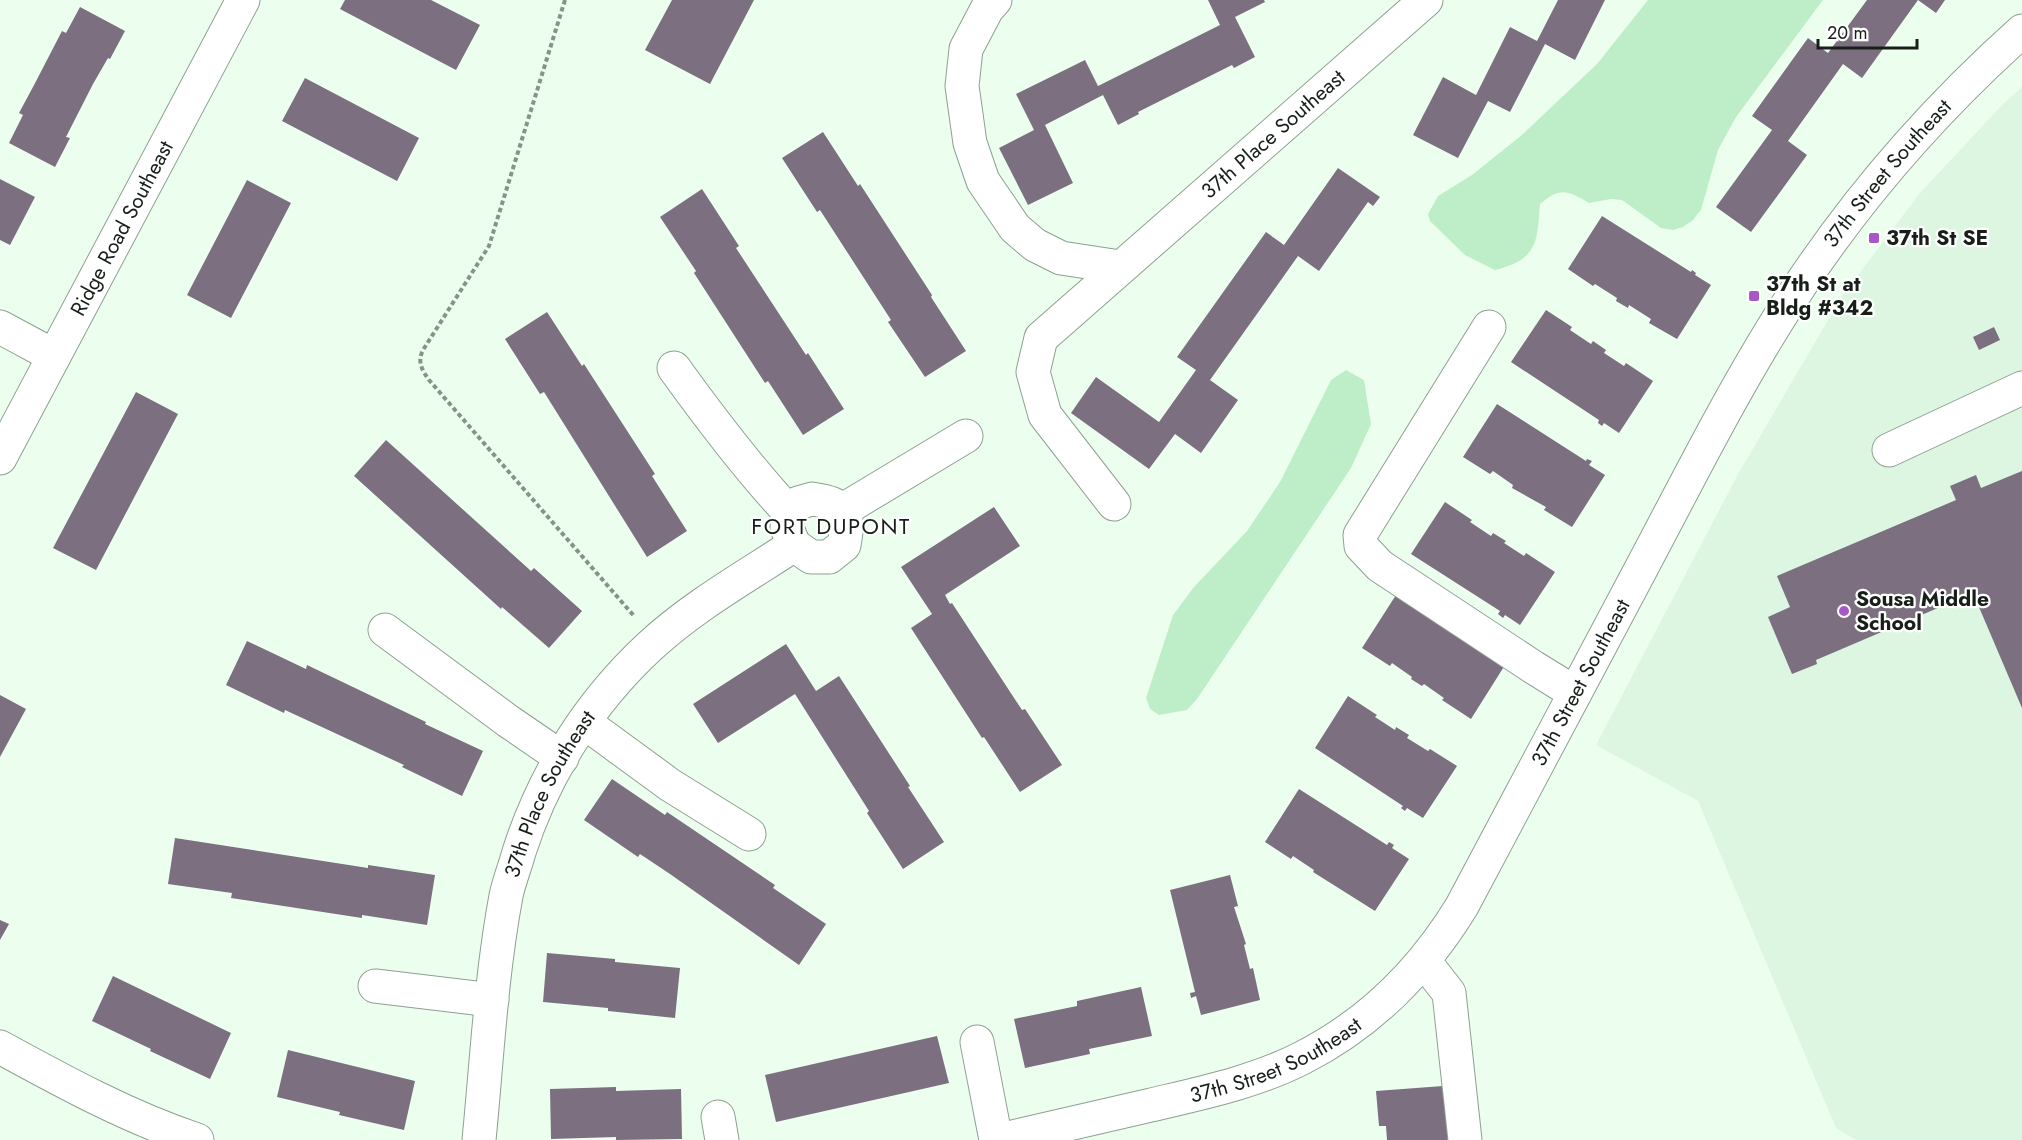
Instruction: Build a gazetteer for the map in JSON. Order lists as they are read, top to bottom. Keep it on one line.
{"streets":{"street":["37th Place Southeast","37th Street Southeast","Ridge Road Southeast"]},"districts":["FORT DUPONT"],"places":{"transit":["37th St SE","37th St at Bldg #342"],"other":["Sousa Middle School"]},"scale_bar":"20 m"}
